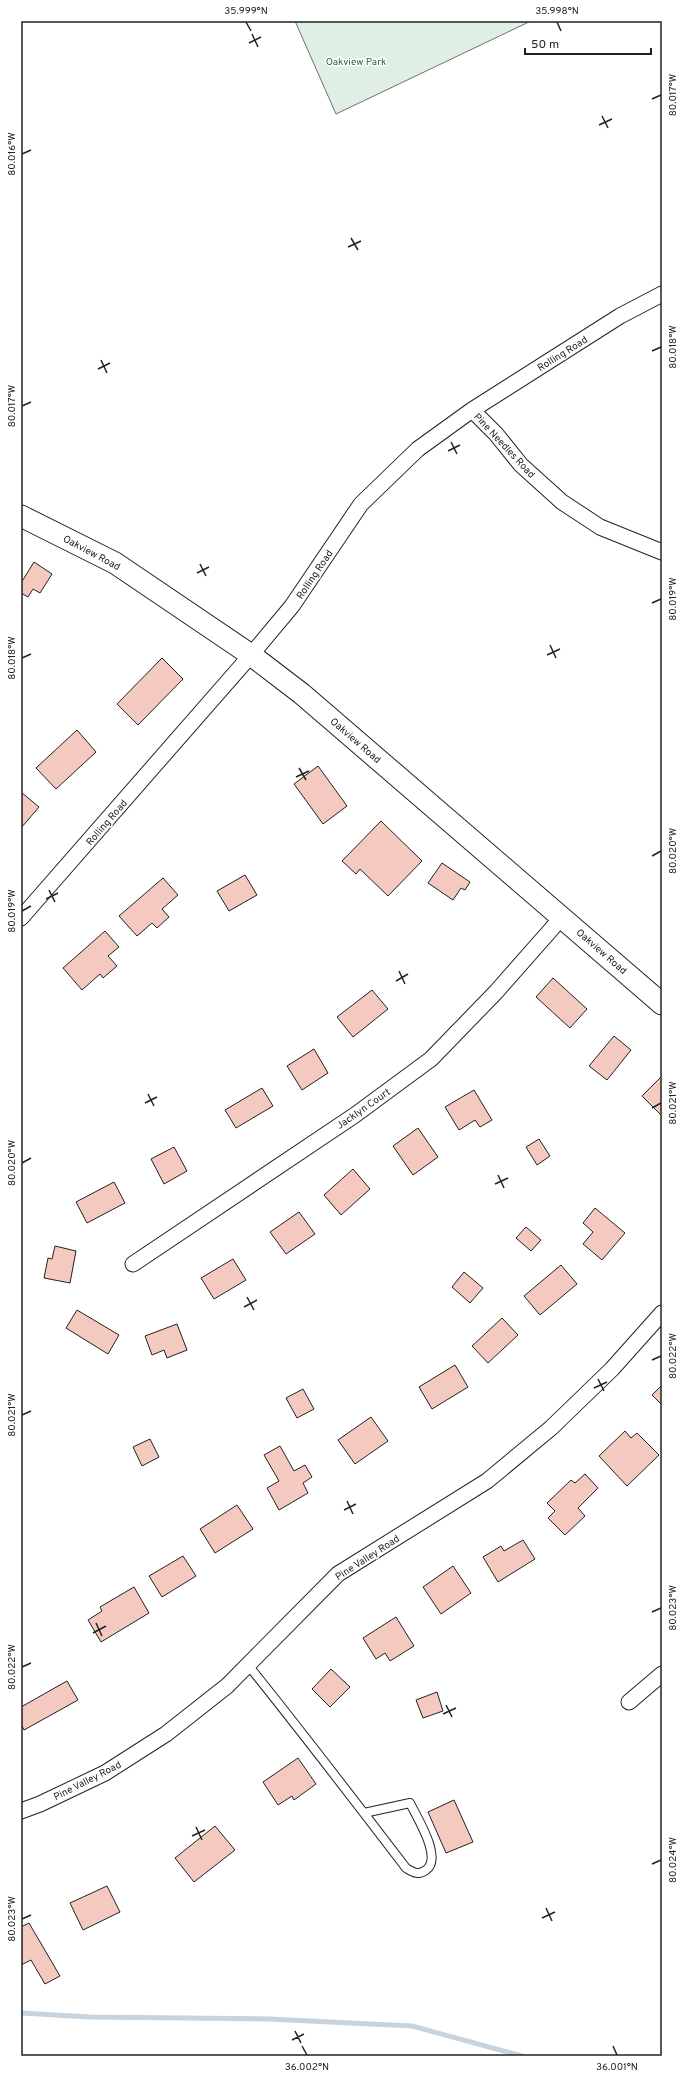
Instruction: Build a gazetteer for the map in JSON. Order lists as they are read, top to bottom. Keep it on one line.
{"streets":{"street":["Rolling Road","Pine Needles Road","Oakview Road","Jacklyn Court","Pine Valley Road"]},"crossings":[["Rolling Road","Pine Needles Road"],["Rolling Road","Oakview Road"],["Oakview Road","Jacklyn Court"]],"parks":["Oakview Park"],"scale_bar":"50 m","coordinates":["35.999°N","35.998°N","80.017°W","80.016°W","80.018°W","80.019°W","80.020°W","80.021°W","80.022°W","80.023°W","80.024°W","36.002°N","36.001°N"]}
